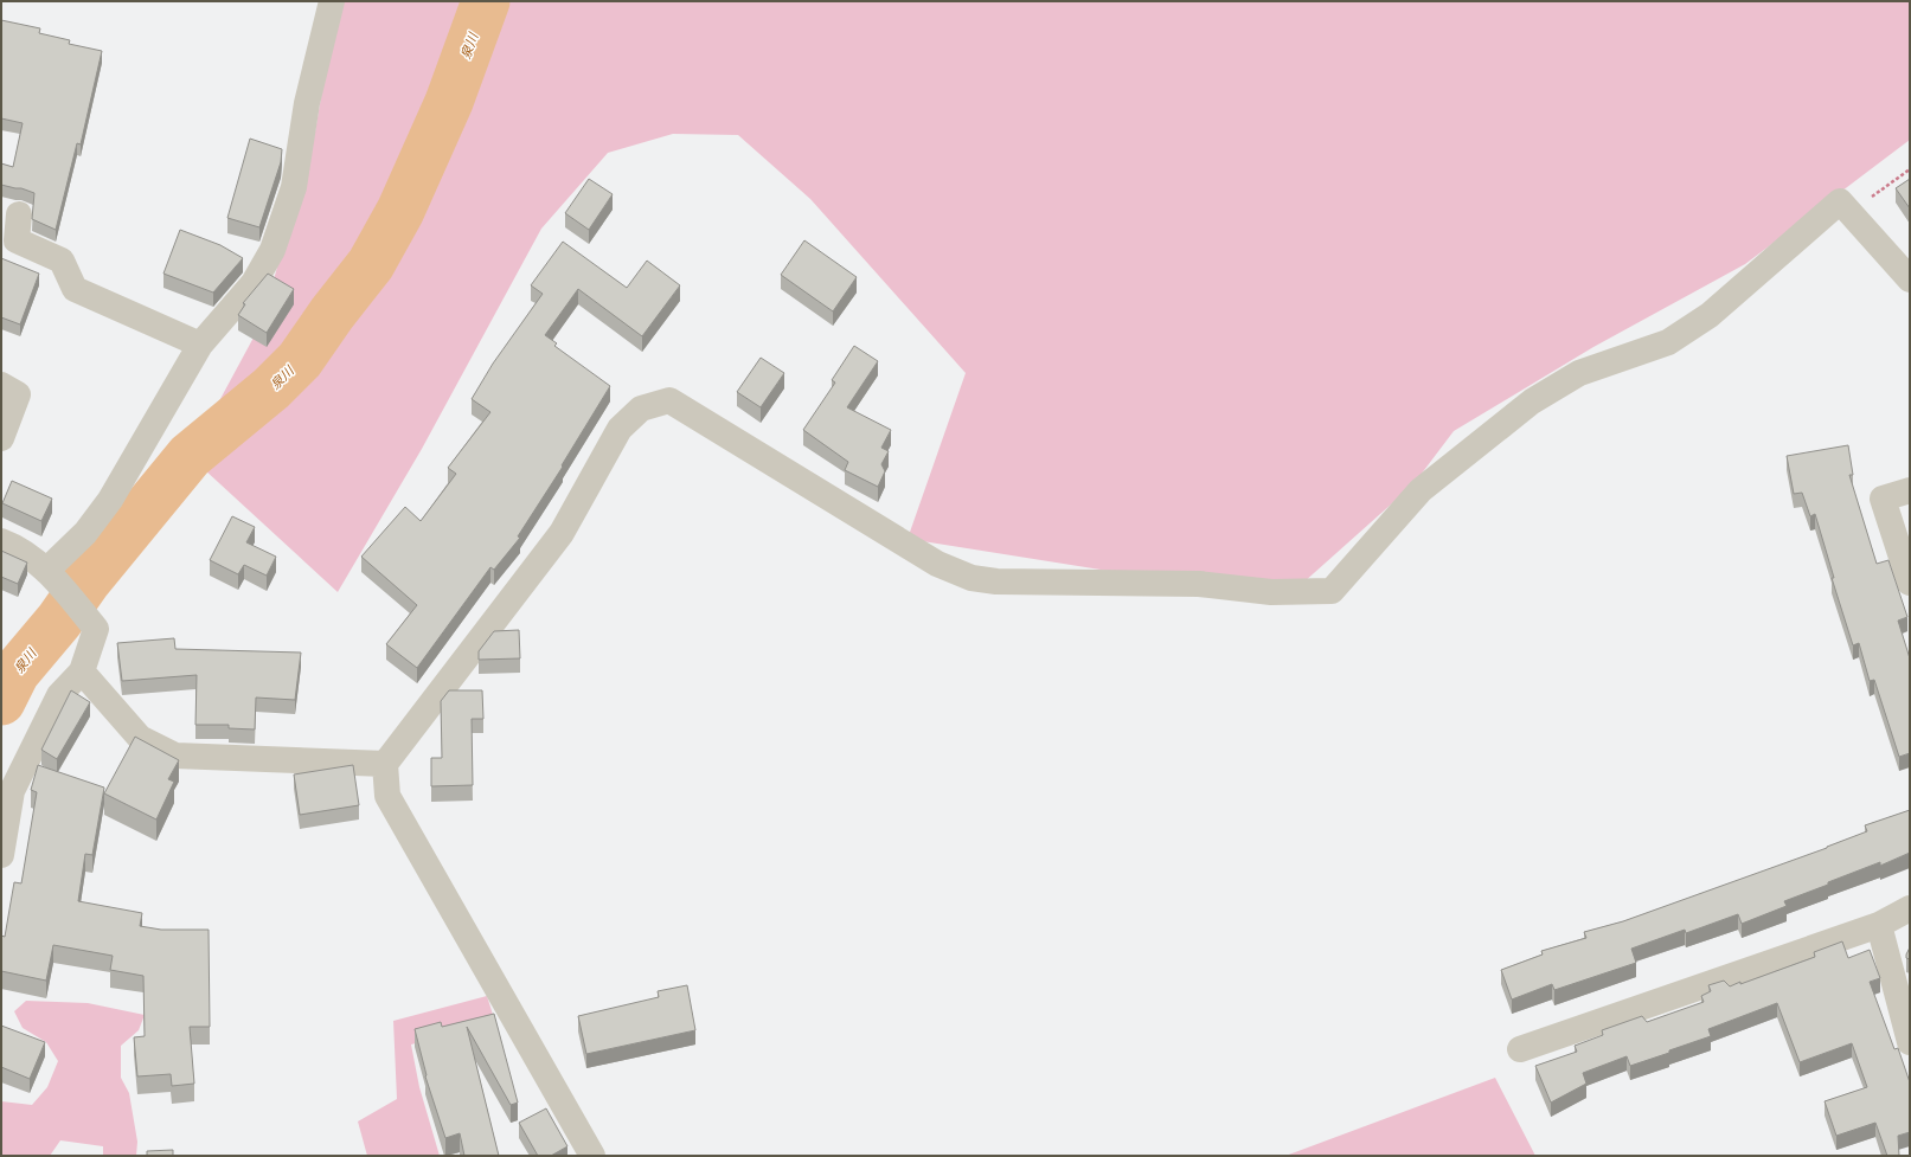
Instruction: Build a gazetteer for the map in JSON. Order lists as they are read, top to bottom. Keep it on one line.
{"water":["泉川"]}
